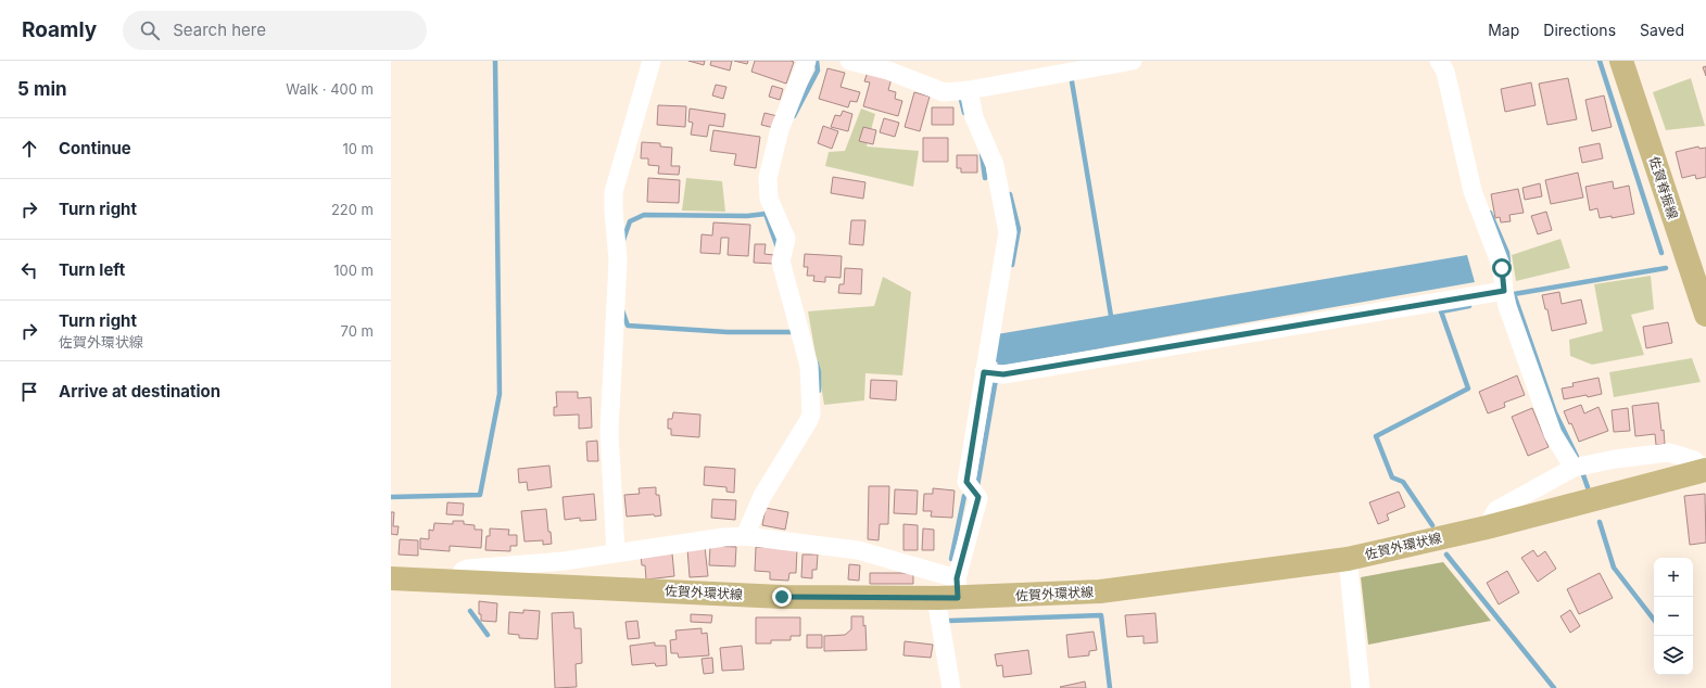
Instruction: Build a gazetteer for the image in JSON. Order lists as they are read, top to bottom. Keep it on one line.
{"streets":{"main road":["佐賀脊振線","佐賀外環状線"]},"page":{"header":"Roamly","search":"Search here","nav":["Map","Directions","Saved"],"heading":["5 min","Walk · 400 m"],"list":[["Continue","10 m"],["Turn right","220 m"],["Turn left","100 m"],["Turn right","佐賀外環状線","70 m"],"Arrive at destination"],"map_buttons":["+","−"]}}
